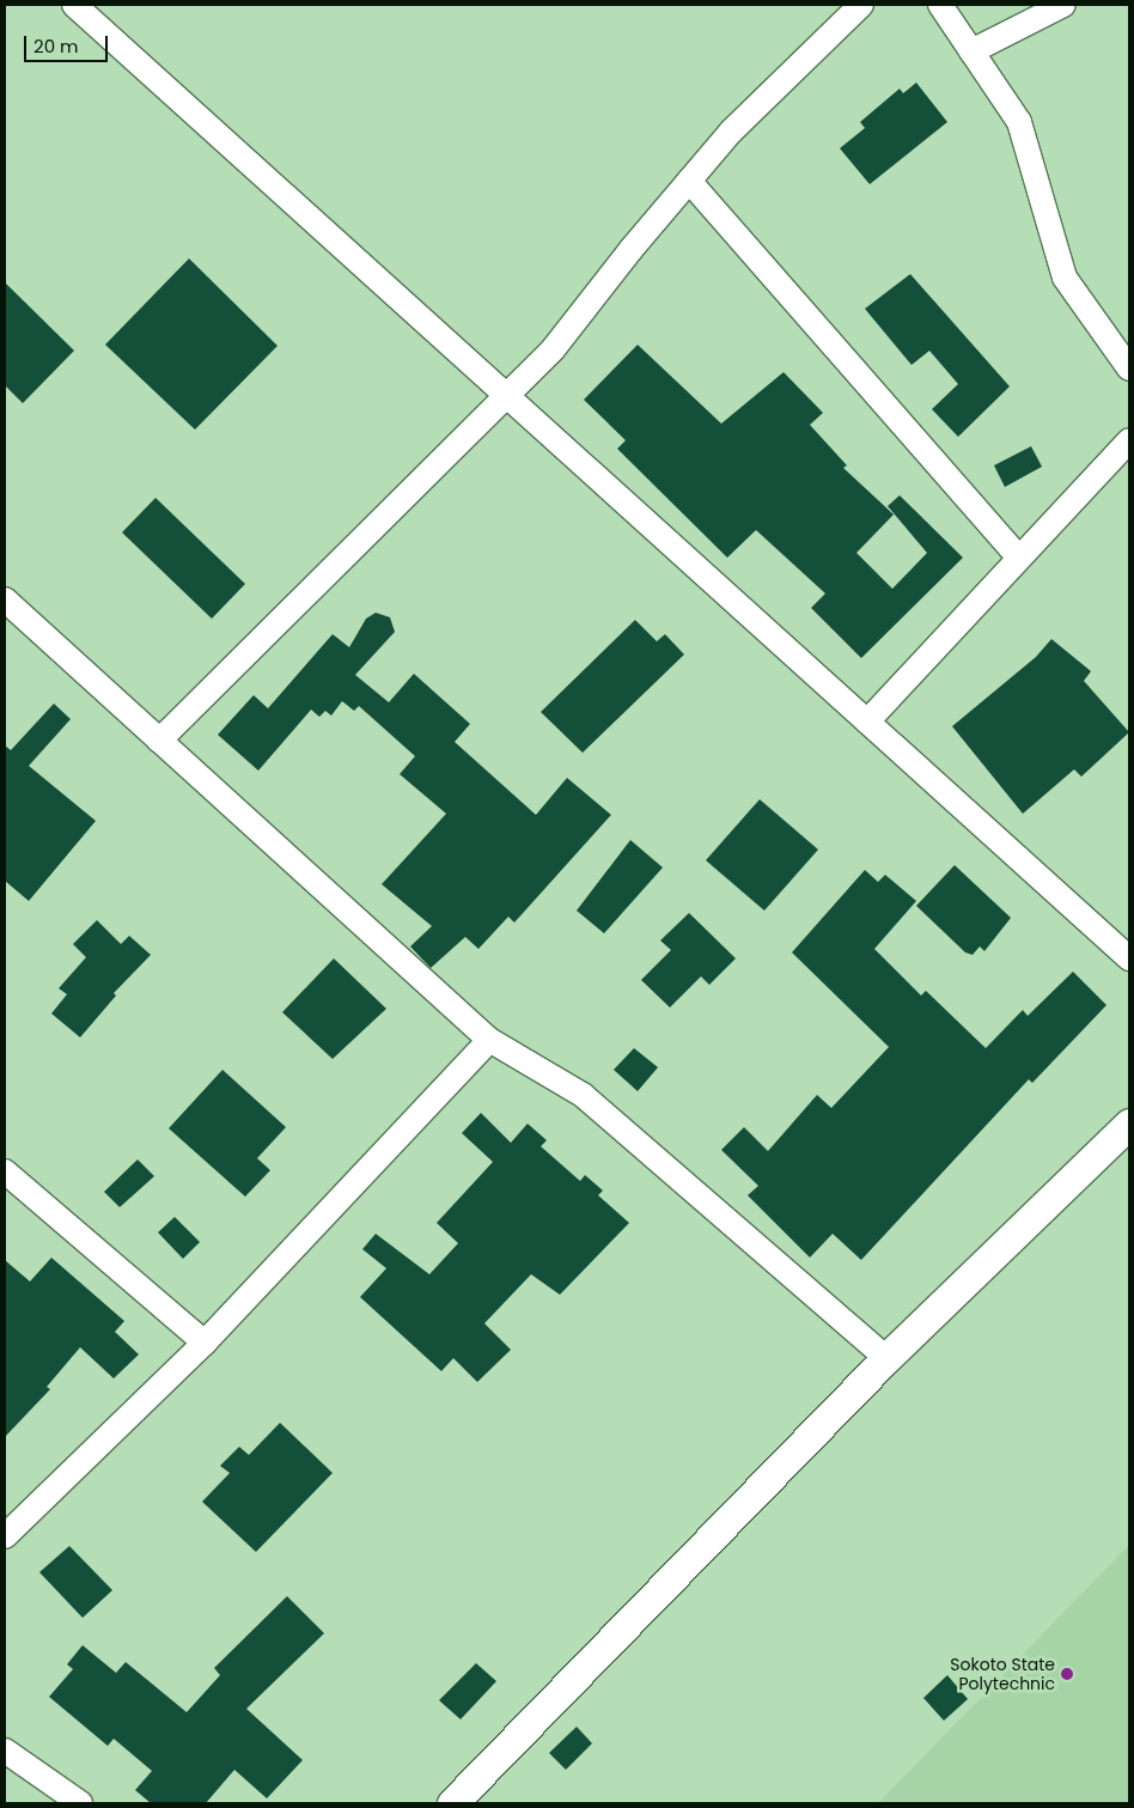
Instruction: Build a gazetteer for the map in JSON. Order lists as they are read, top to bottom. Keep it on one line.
{"places":["Sokoto State Polytechnic"],"scale_bar":"20 m"}
